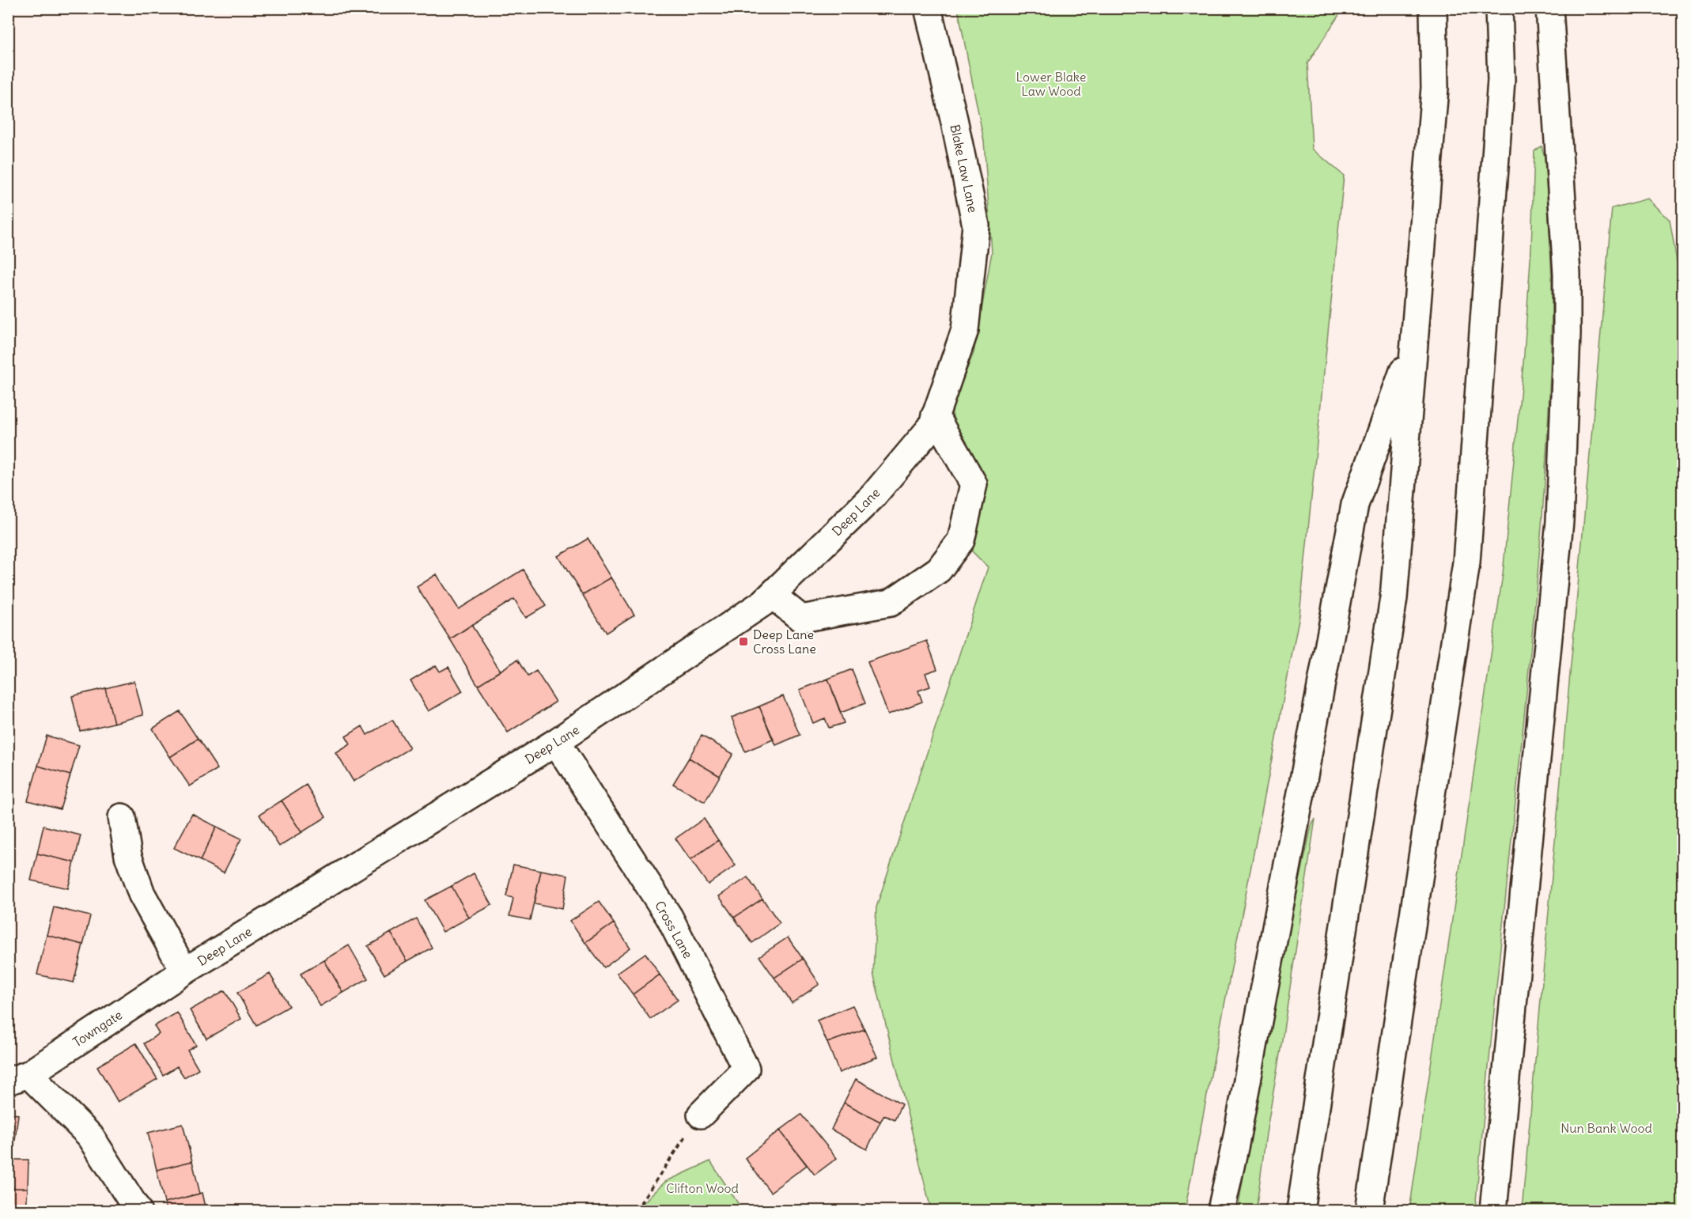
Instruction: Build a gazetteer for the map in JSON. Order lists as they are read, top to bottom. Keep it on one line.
{"streets":{"main road":["Blake Law Lane","Deep Lane","Cross Lane","Towngate"]},"crossings":[["Blake Law Lane","Deep Lane"],["Deep Lane","Cross Lane"],["Deep Lane","Towngate"]],"parks":["Lower Blake Law Wood","Nun Bank Wood","Clifton Wood"],"places":{"transit":["Deep Lane Cross Lane"]}}
